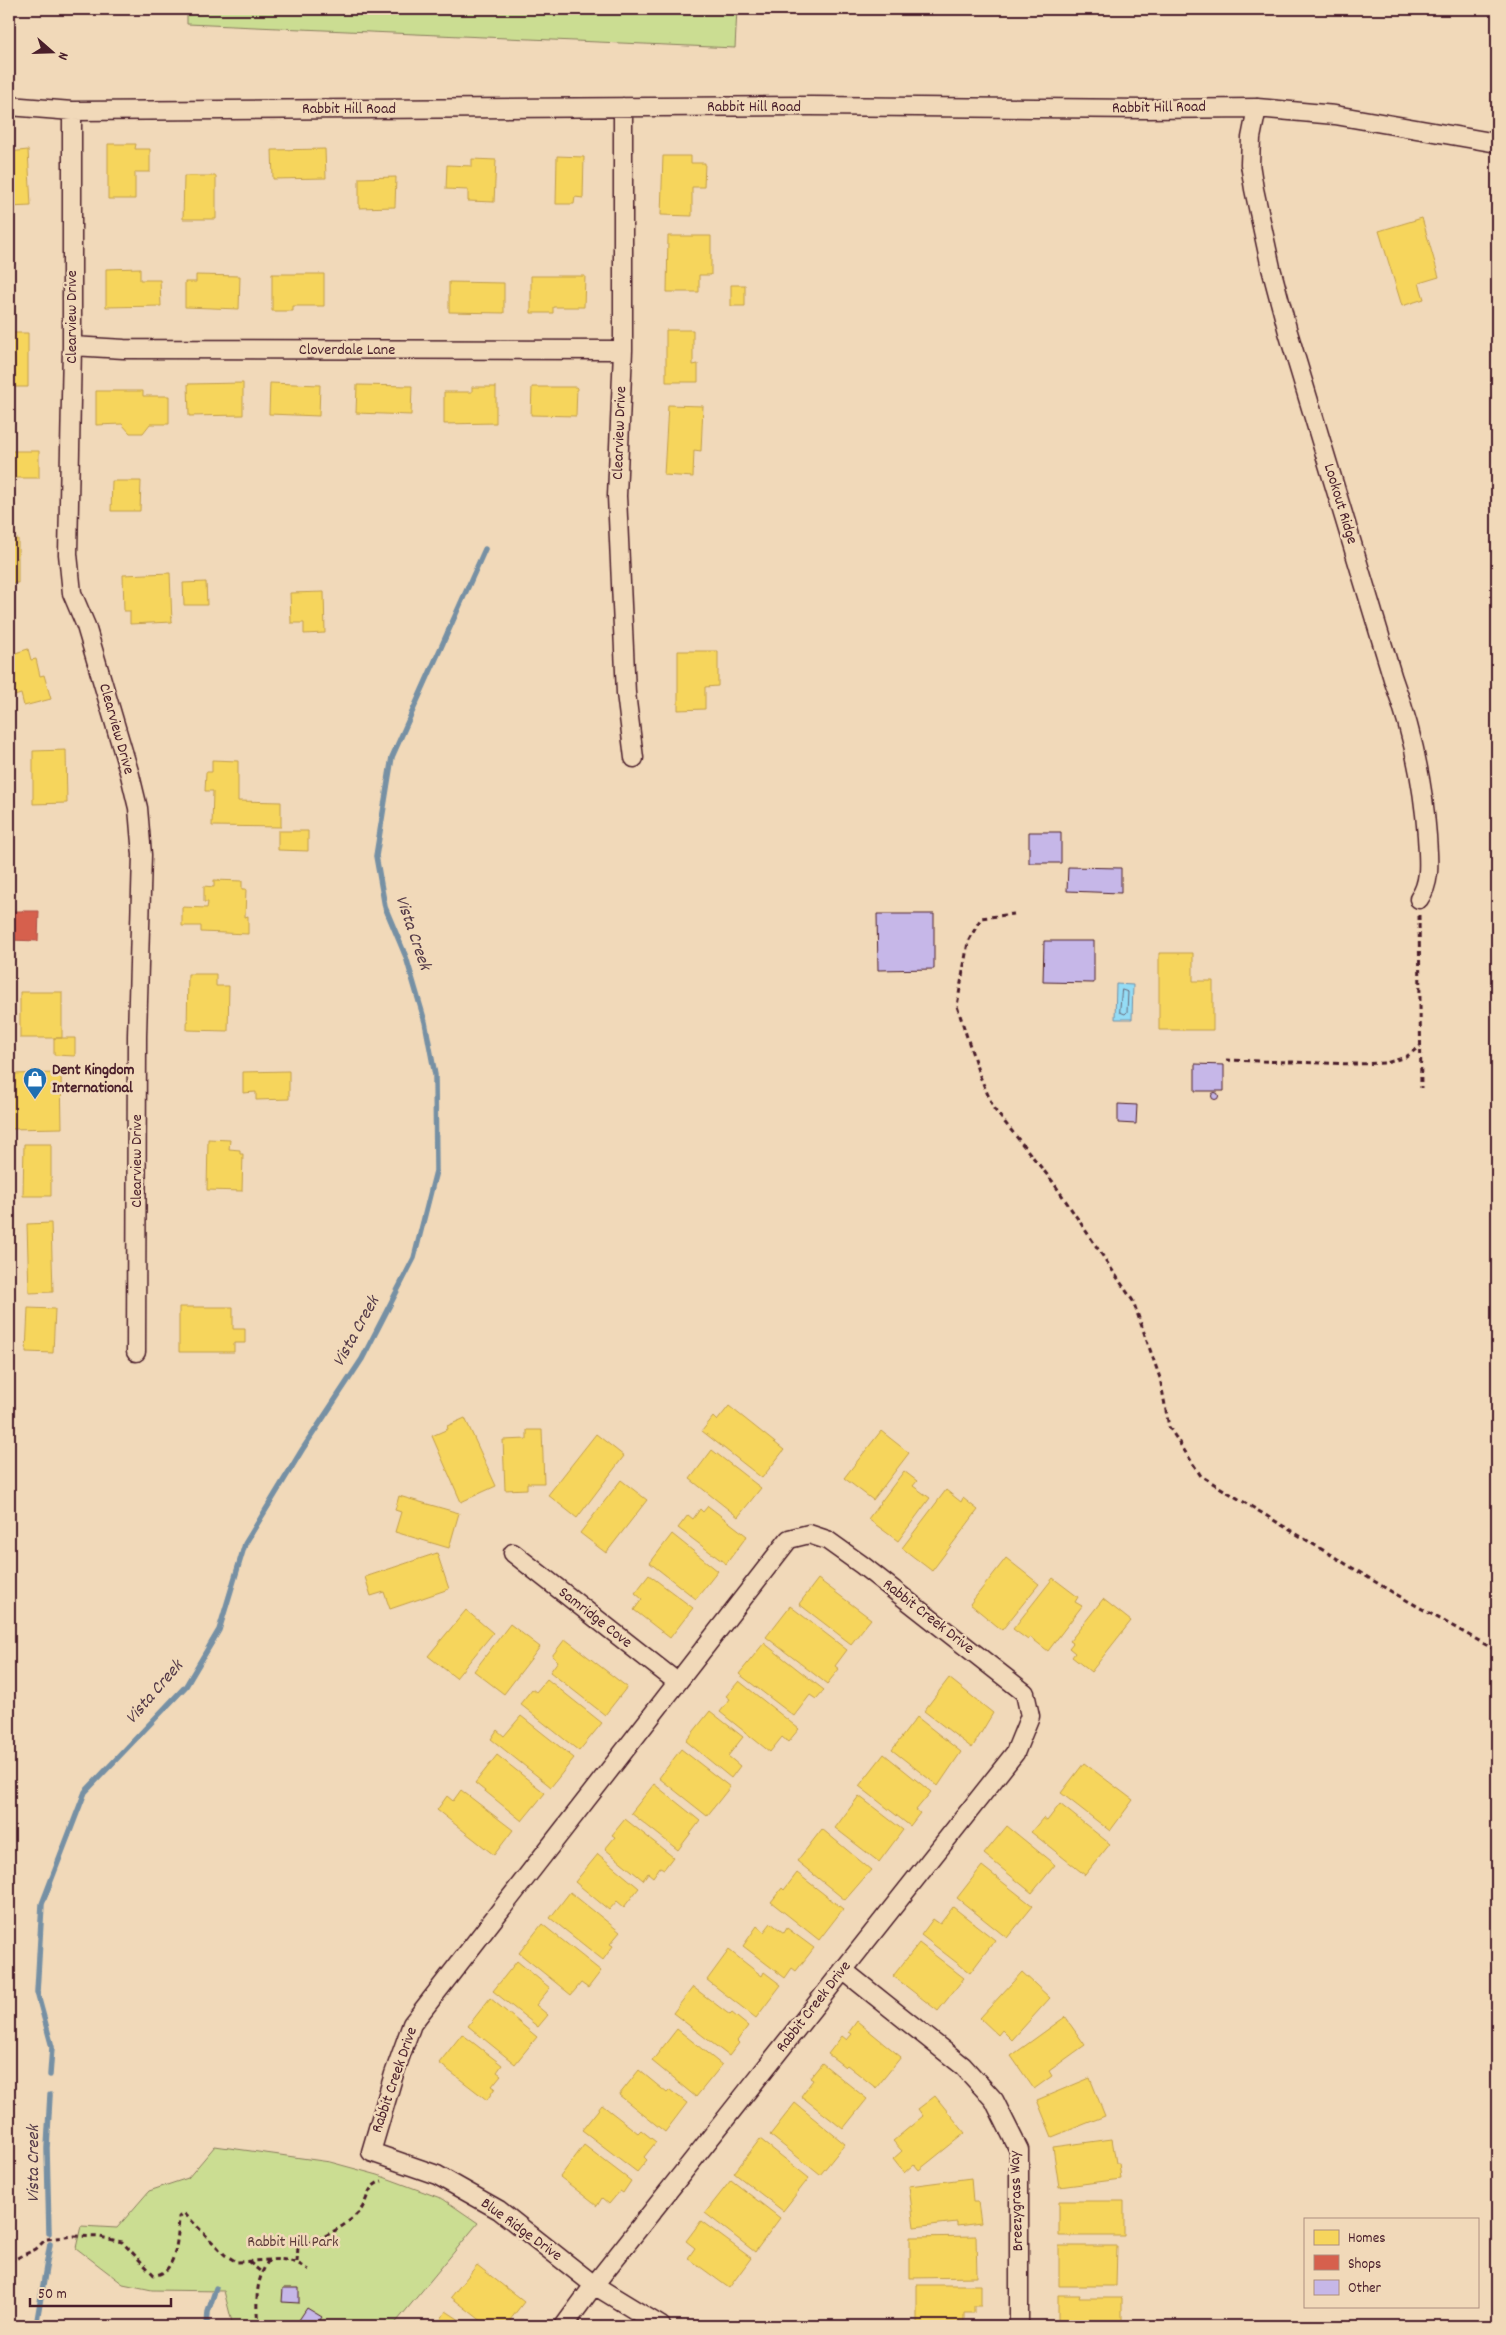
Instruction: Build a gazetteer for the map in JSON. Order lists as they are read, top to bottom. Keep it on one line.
{"streets":{"street":["Rabbit Hill Road","Clearview Drive","Cloverdale Lane","Lookout Ridge","Rabbit Creek Drive","Samridge Cove","Breezygrass Way","Blue Ridge Drive"]},"crossings":[["Rabbit Hill Road","Clearview Drive"],["Rabbit Hill Road","Lookout Ridge"],["Clearview Drive","Cloverdale Lane"],["Rabbit Creek Drive","Samridge Cove"],["Rabbit Creek Drive","Breezygrass Way"],["Rabbit Creek Drive","Blue Ridge Drive"]],"water":["Vista Creek"],"parks":["Rabbit Hill Park"],"places":{"shop":["Dent Kingdom International"]},"legend":["Homes","Shops","Other"],"scale_bar":"50 m","north":"right"}
